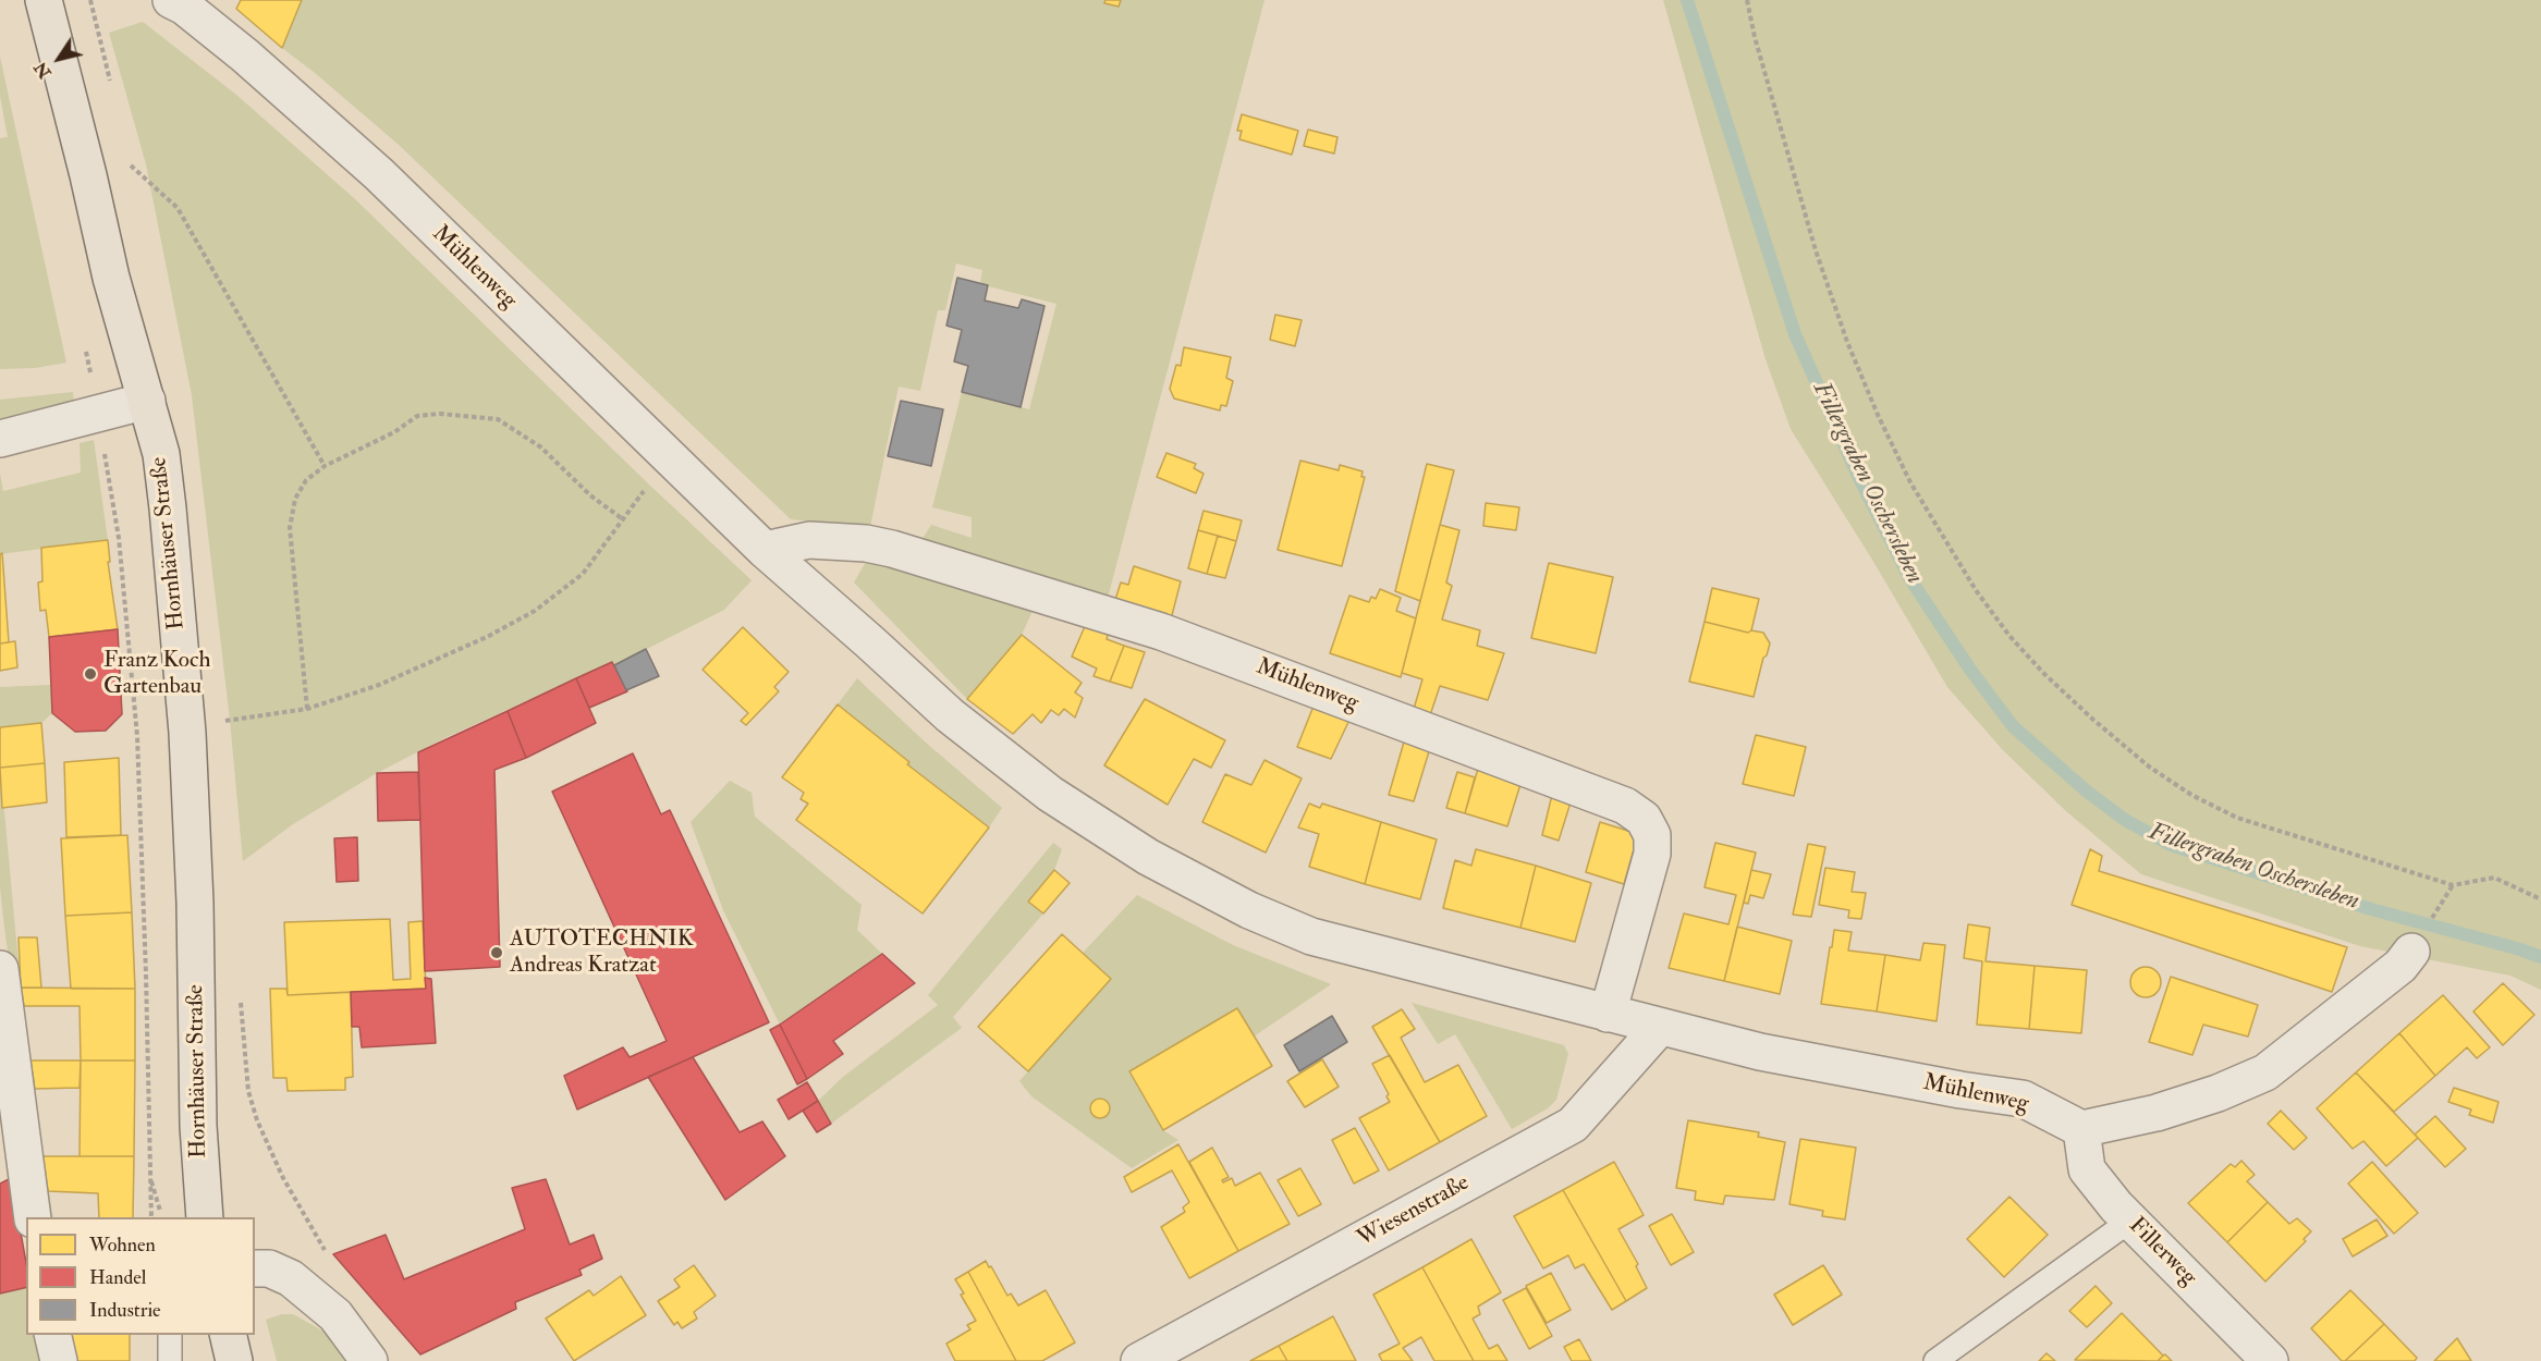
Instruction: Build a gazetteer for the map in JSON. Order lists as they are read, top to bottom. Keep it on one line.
{"streets":{"main road":["Hornhäuser Straße"],"street":["Mühlenweg","Wiesenstraße","Fillerweg"]},"crossings":[["Mühlenweg","Wiesenstraße"],["Mühlenweg","Fillerweg"]],"water":["Fillergraben Oschersleben"],"places":["Franz Koch Gartenbau","AUTOTECHNIK Andreas Kratzat"],"legend":["Wohnen","Handel","Industrie"],"north":"bottom left"}
